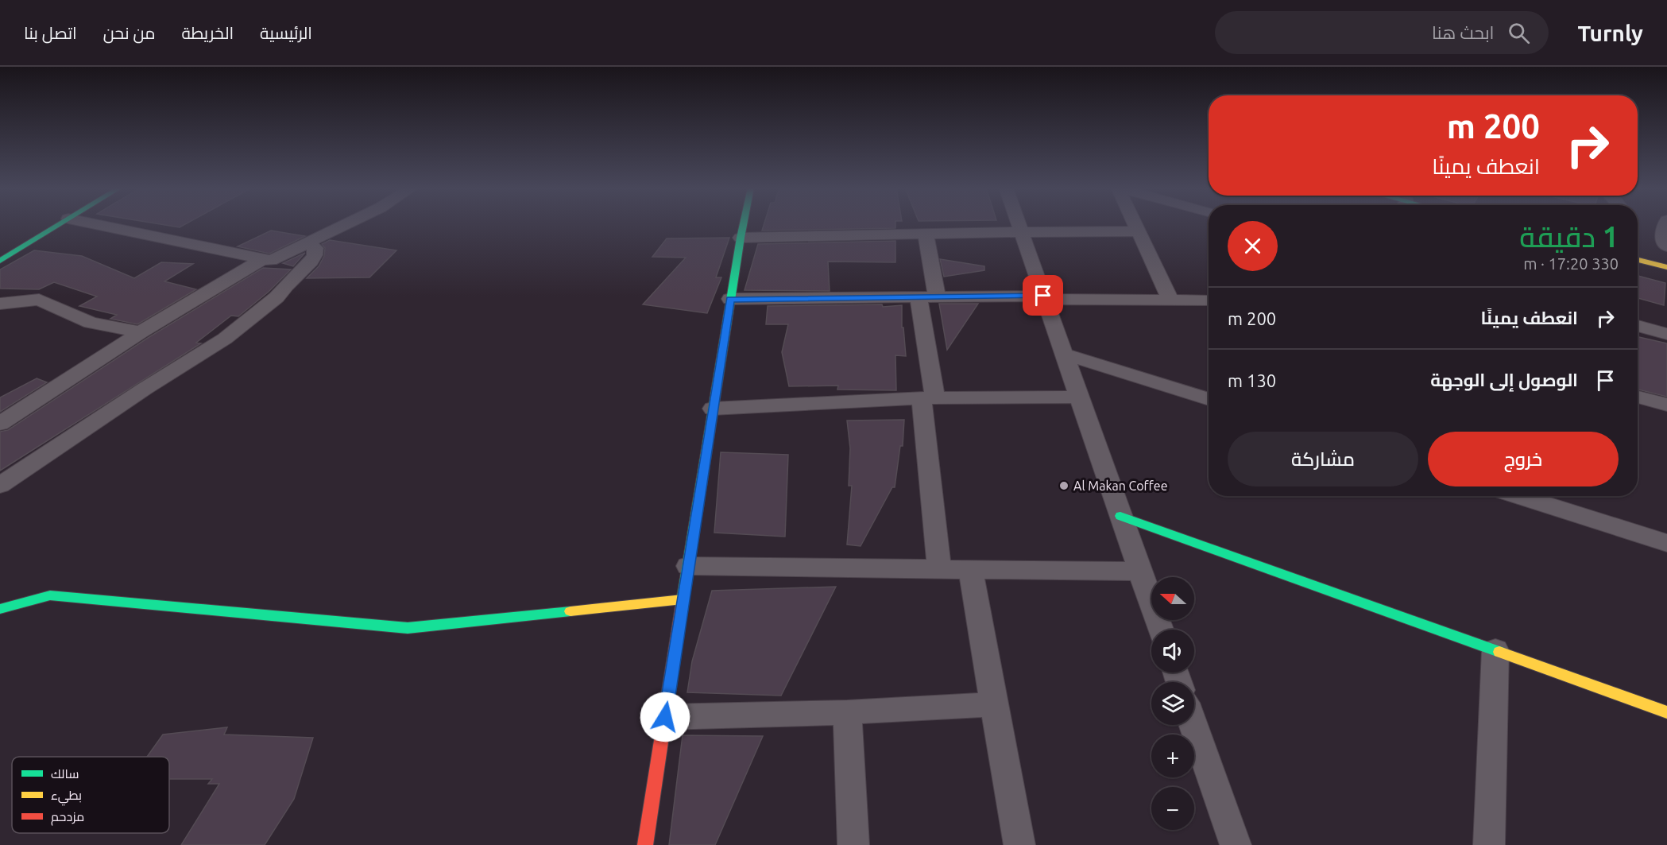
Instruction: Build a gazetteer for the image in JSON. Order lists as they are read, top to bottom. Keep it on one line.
{"places":["Al Makan Coffee"],"legend":["سالك","بطيء","مزدحم"],"north":"left","page":{"header":"Turnly","search":"ابحث هنا","nav":["الرئيسية","الخريطة","من نحن","اتصل بنا"],"turn":["200 m","انعطف يمينًا"],"heading":["1 دقيقة","330 m · 17:20"],"list":[{"name":"انعطف يمينًا","value":"200 m"},{"name":"الوصول إلى الوجهة","value":"130 m"}],"buttons":["خروج","مشاركة"],"map_buttons":["+","−"]}}
